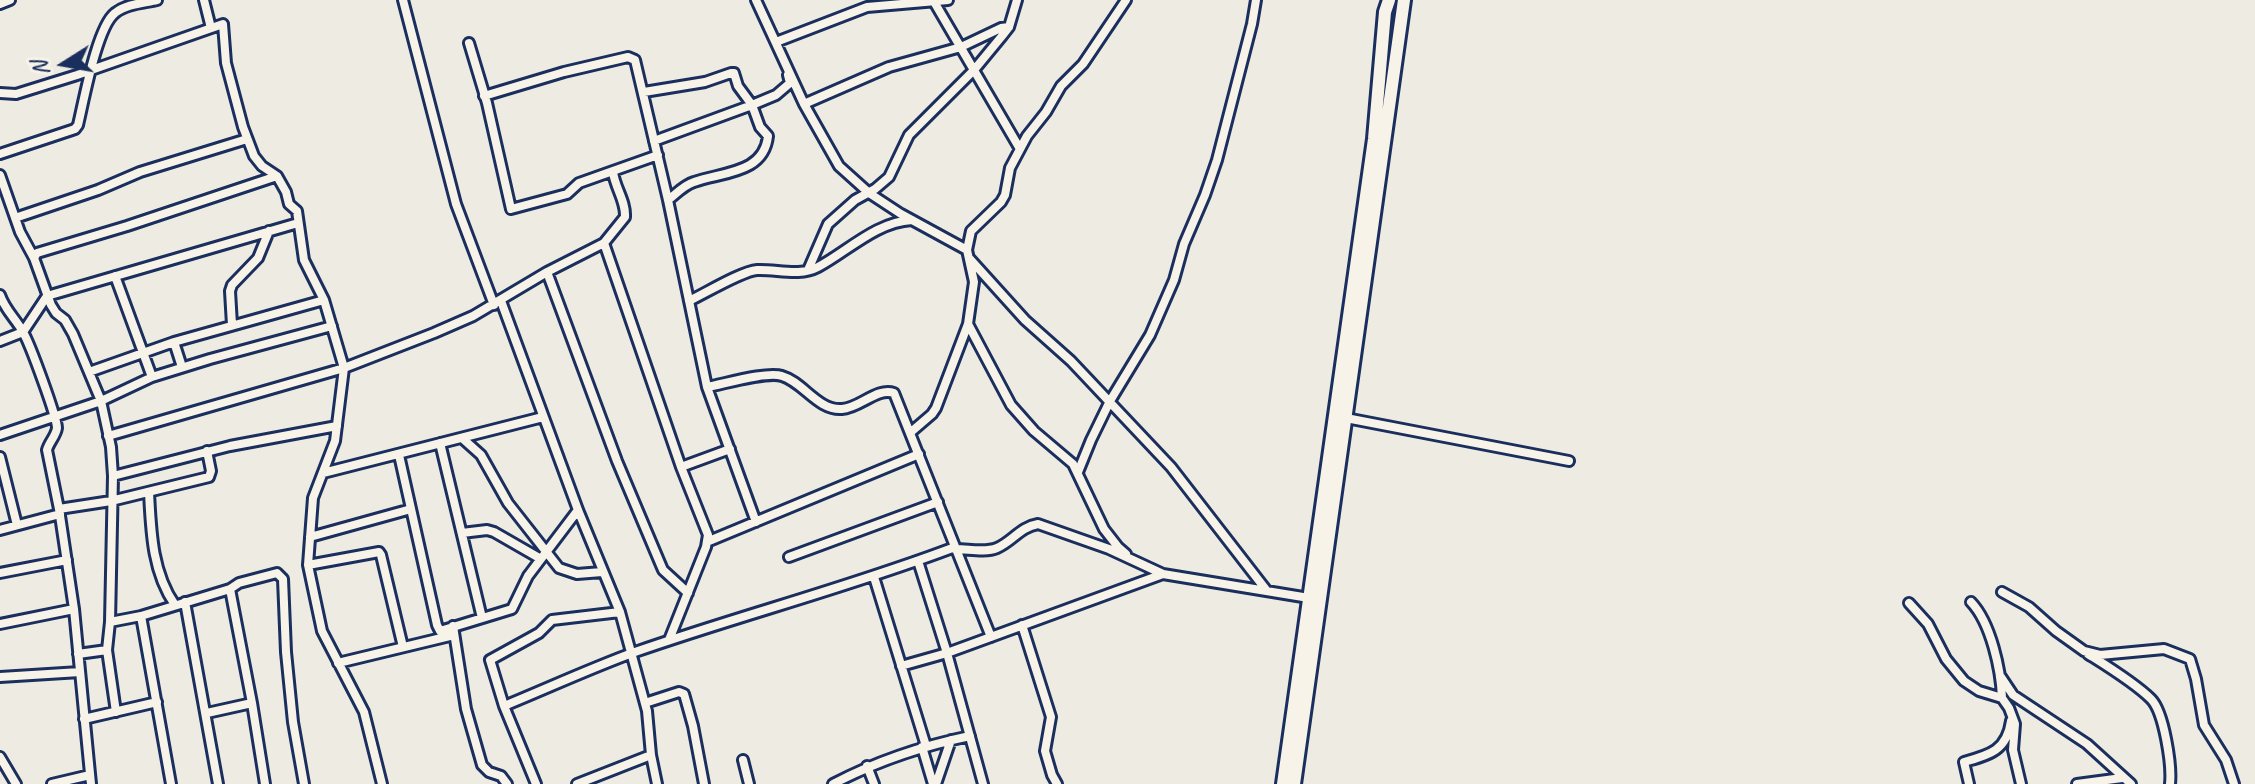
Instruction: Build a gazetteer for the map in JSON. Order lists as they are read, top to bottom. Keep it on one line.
{"north":"left"}
